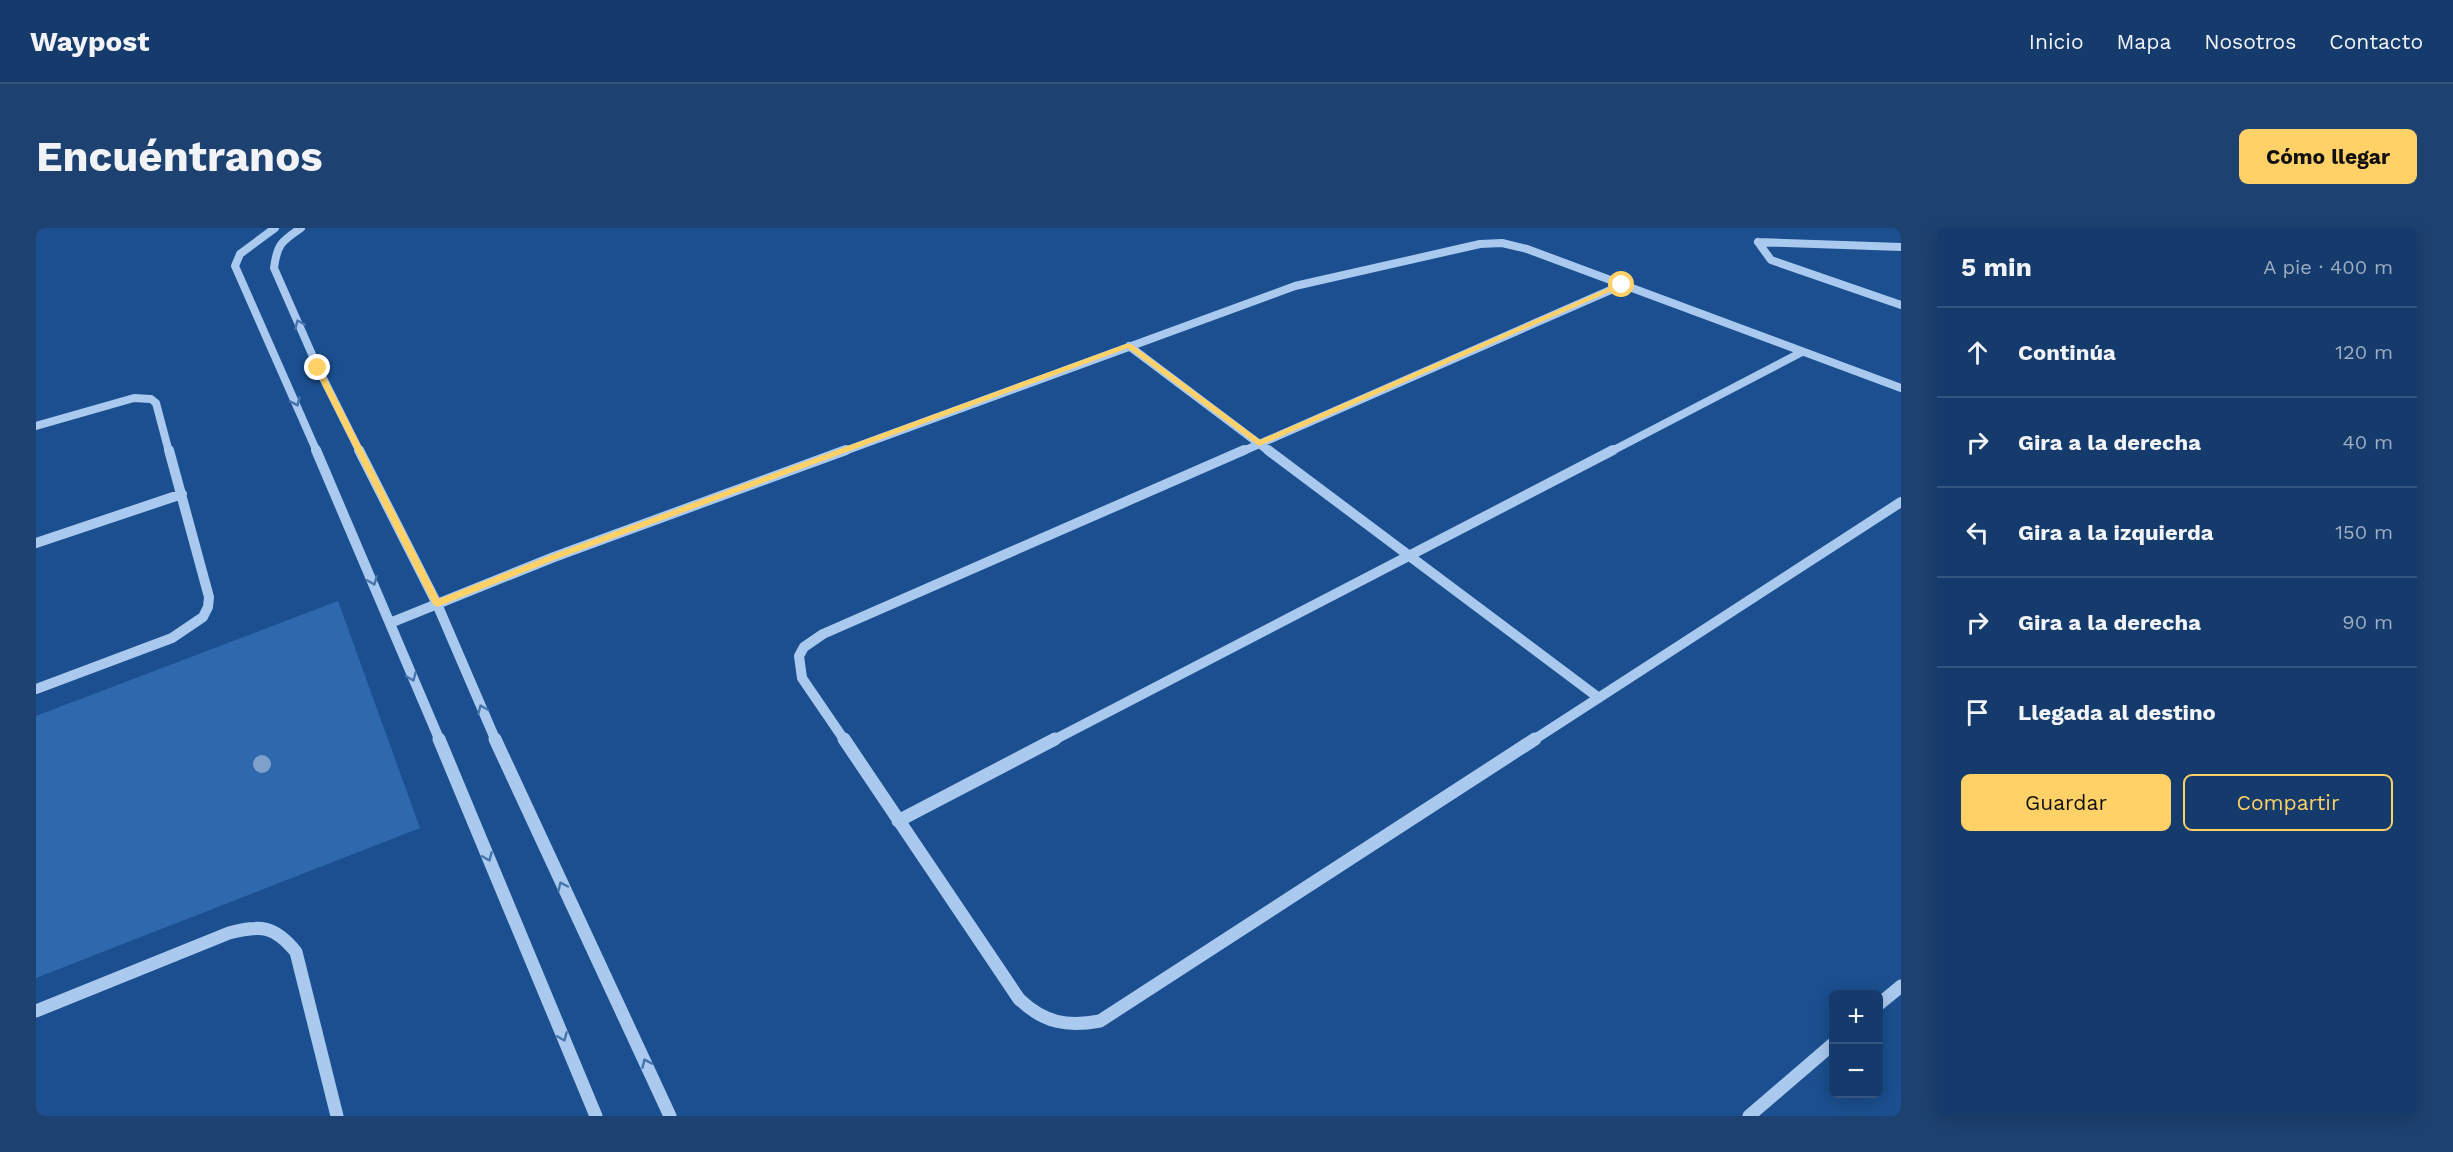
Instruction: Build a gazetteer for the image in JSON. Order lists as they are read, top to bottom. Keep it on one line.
{"page":{"header":"Waypost","nav":["Inicio","Mapa","Nosotros","Contacto"],"buttons":["Cómo llegar",["Guardar","Compartir"]],"title":"Encuéntranos","heading":["5 min","A pie · 400 m"],"list":[["Continúa","120 m"],["Gira a la derecha","40 m"],["Gira a la izquierda","150 m"],["Gira a la derecha","90 m"],"Llegada al destino"],"map_buttons":["+","−"]}}
